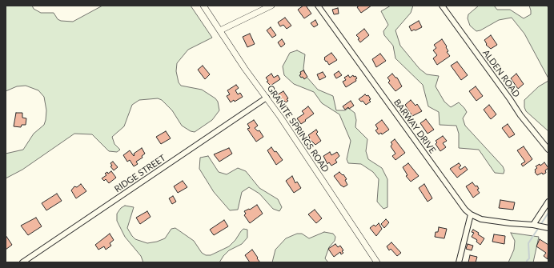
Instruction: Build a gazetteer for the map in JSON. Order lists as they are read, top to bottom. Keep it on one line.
{"streets":{"street":["ALDEN ROAD","BARWAY DRIVE","GRANITE SPRINGS ROAD","RIDGE STREET"]},"crossings":[["GRANITE SPRINGS ROAD","RIDGE STREET"]]}
